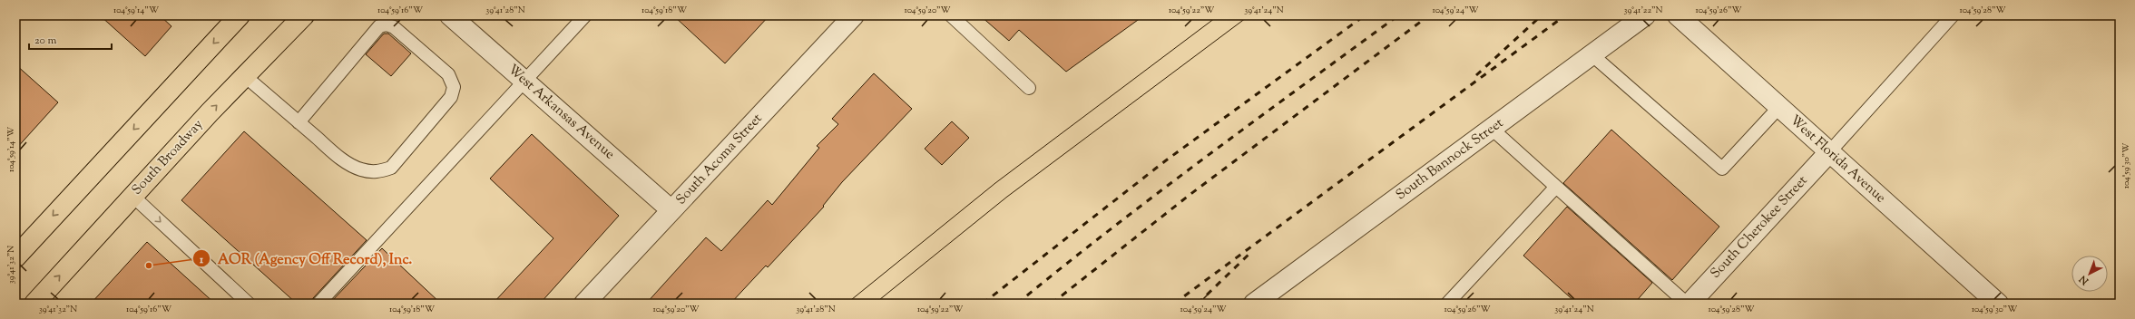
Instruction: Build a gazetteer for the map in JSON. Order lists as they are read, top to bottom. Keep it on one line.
{"streets":{"main road":["South Broadway"],"street":["West Arkansas Avenue","South Acoma Street","South Bannock Street","West Florida Avenue","South Cherokee Street"]},"crossings":[["West Arkansas Avenue","South Acoma Street"],["West Florida Avenue","South Cherokee Street"]],"places":["AOR (Agency Off Record), Inc."],"scale_bar":"20 m","north":"bottom left","coordinates":["104°59'14\"W","104°59'16\"W","39°41'28\"N","104°59'18\"W","104°59'20\"W","104°59'22\"W","39°41'24\"N","104°59'24\"W","39°41'22\"N","104°59'26\"W","104°59'28\"W","104°59'30\"W","39°41'32\"N"]}
